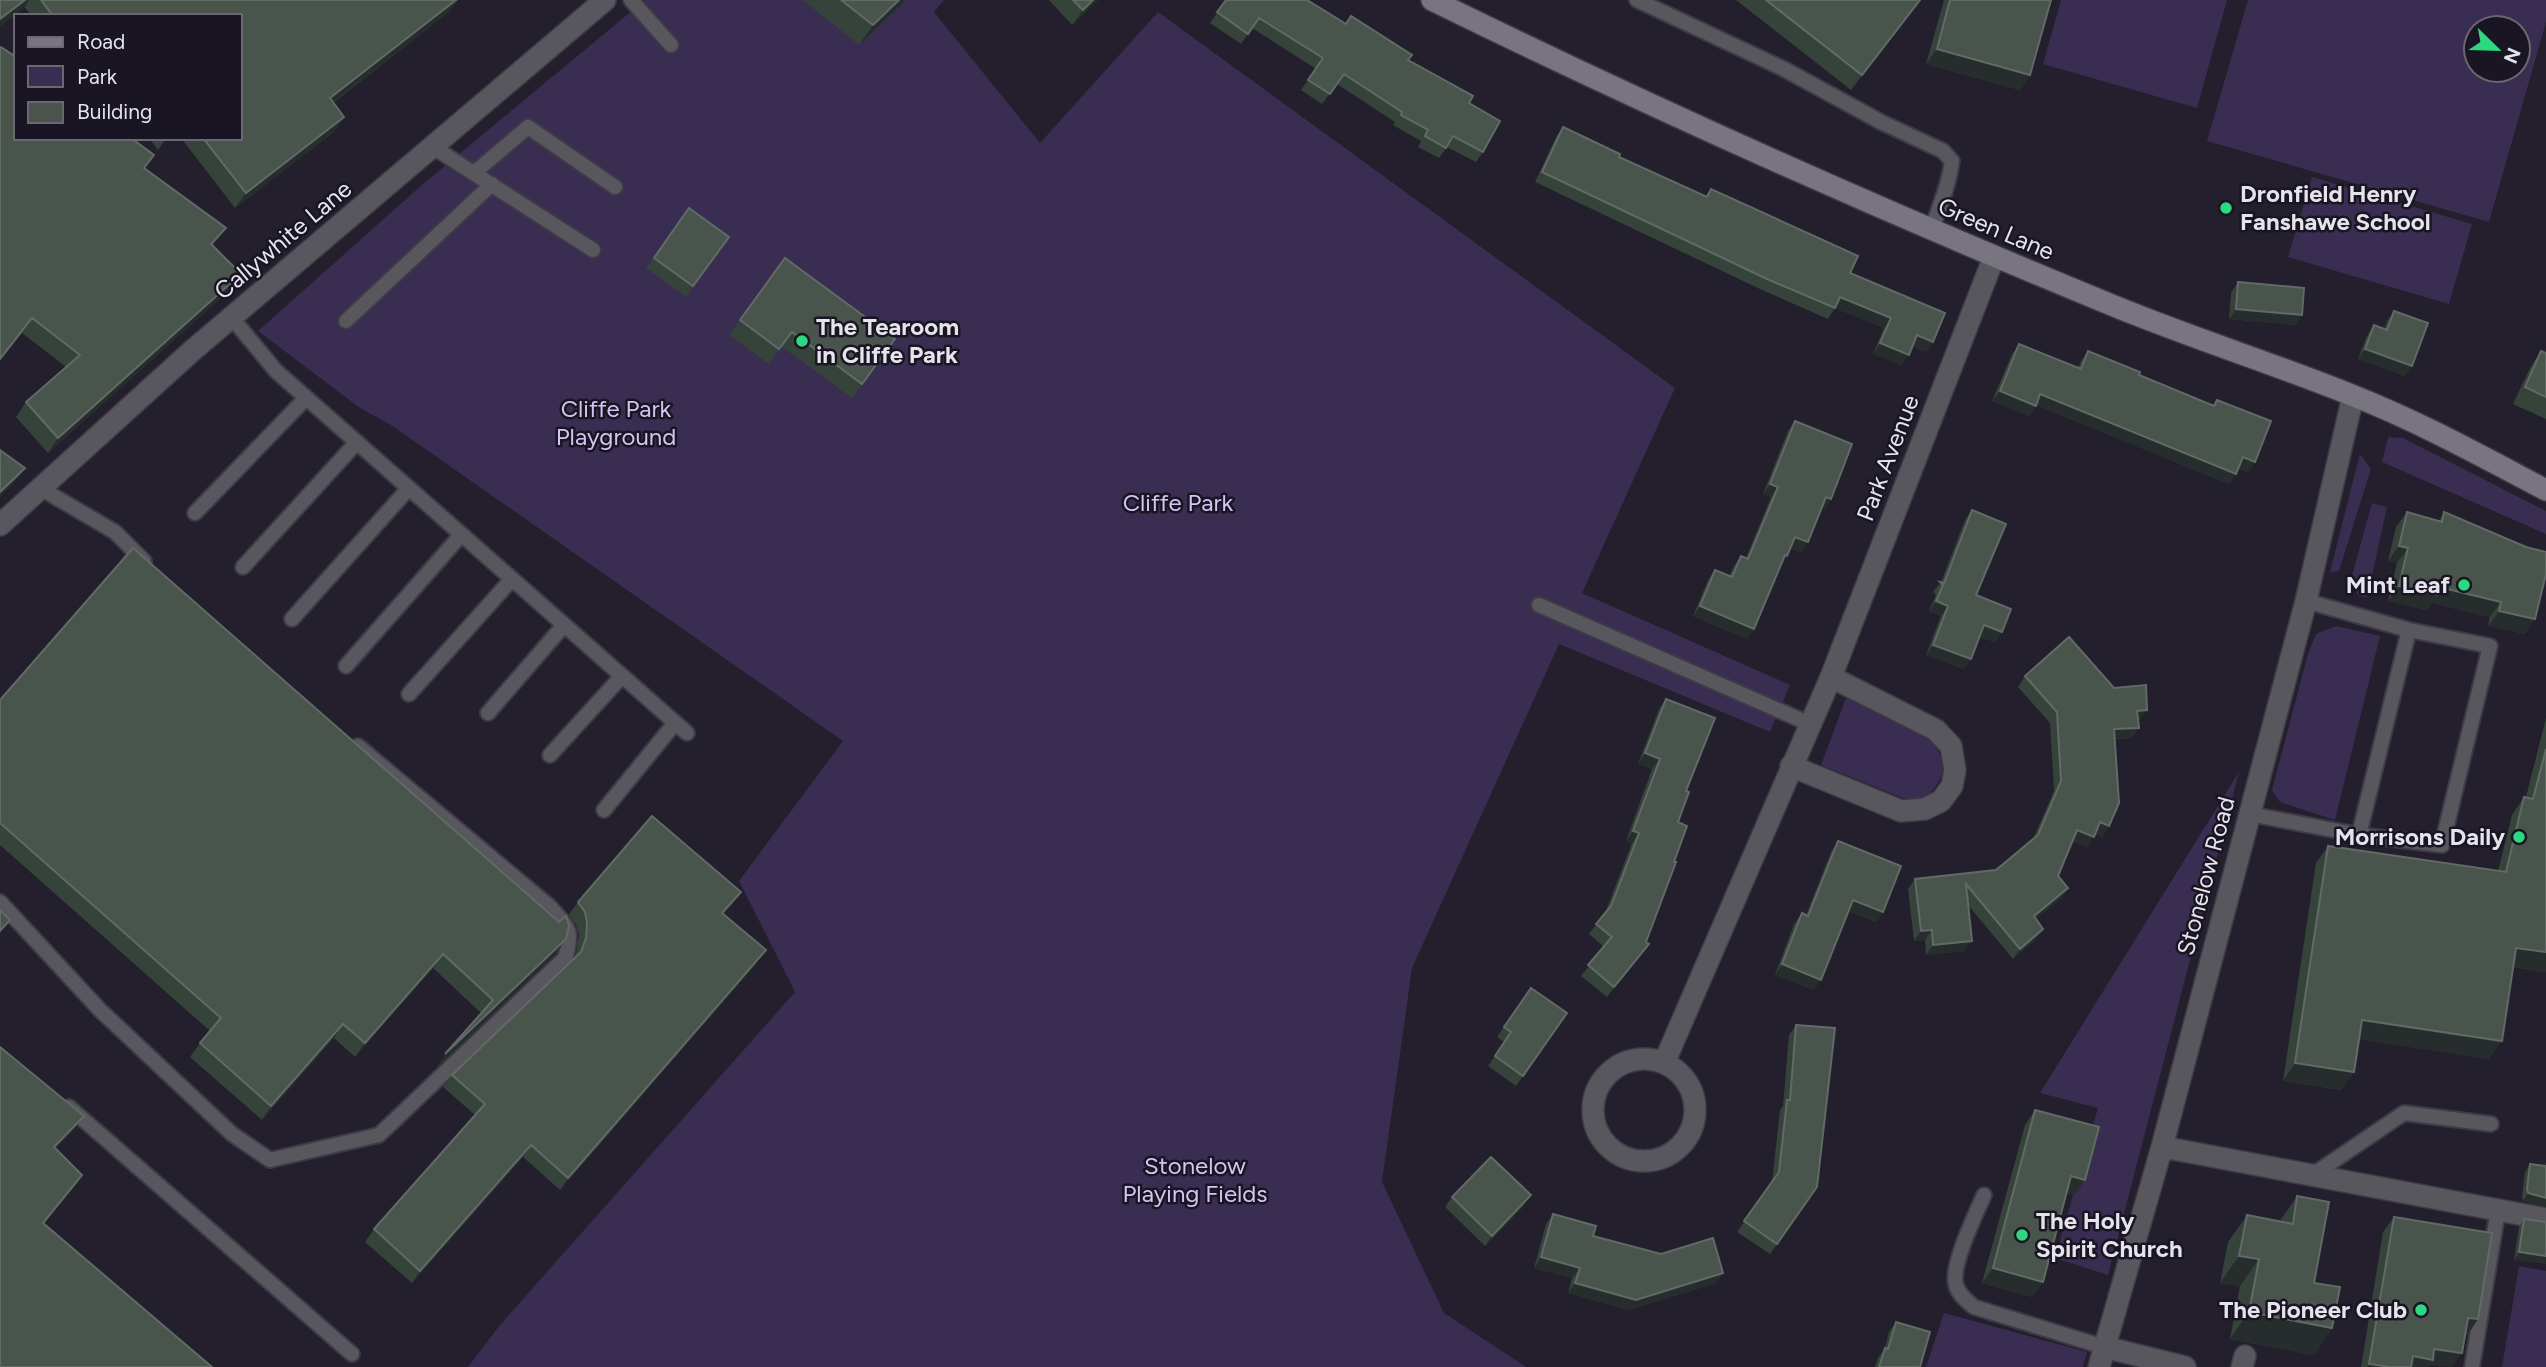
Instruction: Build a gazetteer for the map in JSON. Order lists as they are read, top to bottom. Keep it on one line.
{"streets":{"main road":["Green Lane"],"street":["Callywhite Lane","Park Avenue","Stonelow Road"]},"crossings":[["Green Lane","Park Avenue"],["Green Lane","Stonelow Road"]],"parks":["Cliffe Park Playground","Cliffe Park","Stonelow Playing Fields"],"places":["Dronfield Henry Fanshawe School","The Tearoom in Cliffe Park","Mint Leaf","Morrisons Daily","The Holy Spirit Church","The Pioneer Club"],"legend":["Road","Park","Building"],"north":"bottom right"}
